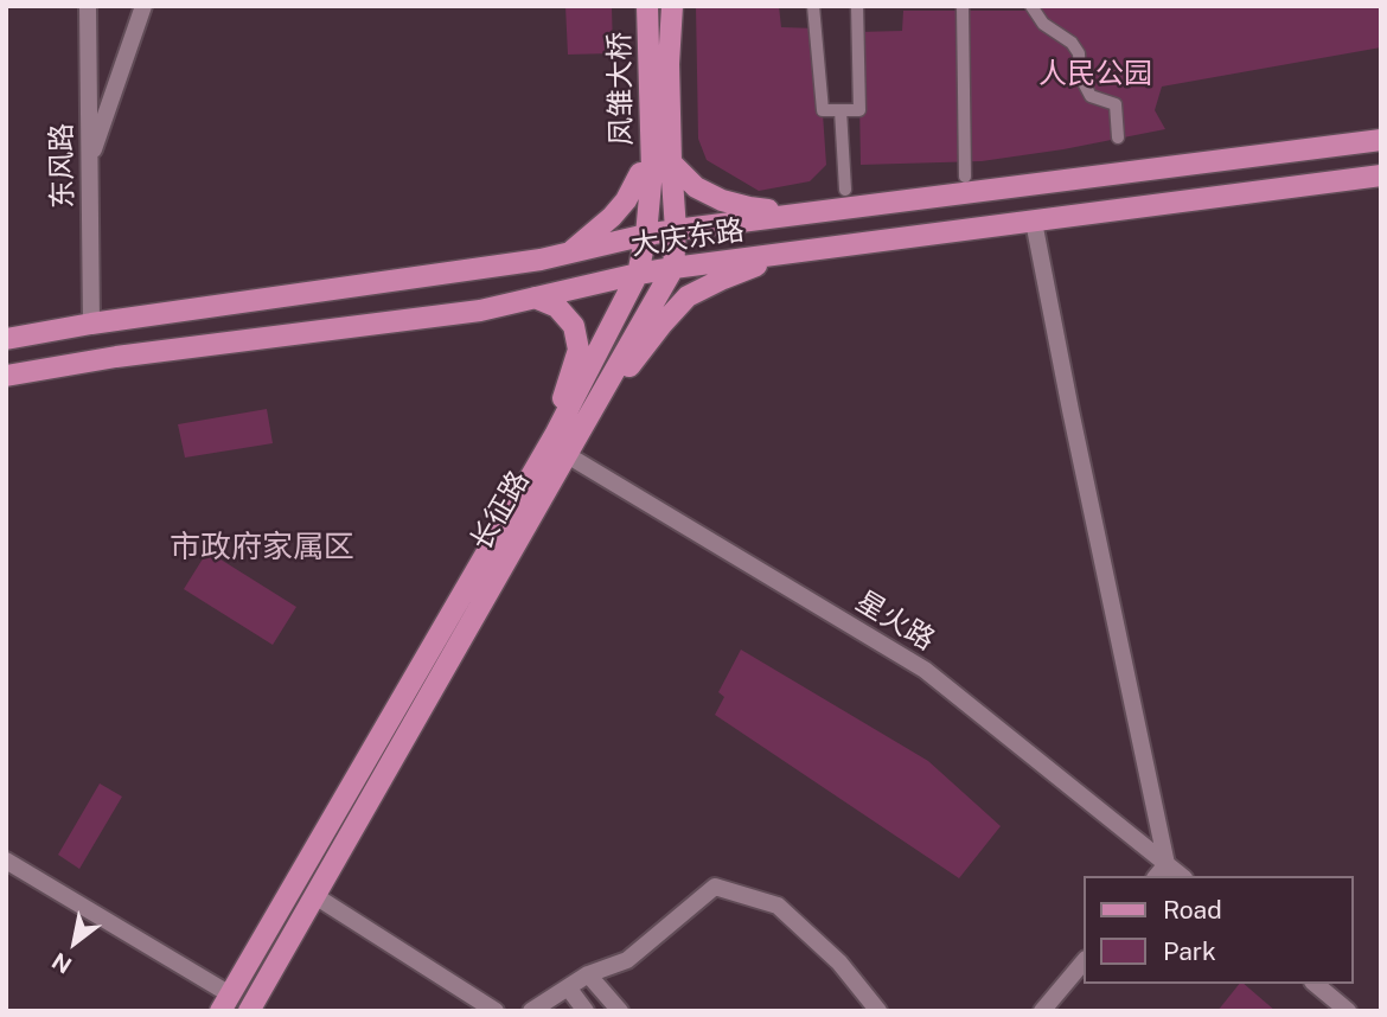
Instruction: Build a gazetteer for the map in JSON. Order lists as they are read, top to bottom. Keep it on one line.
{"streets":{"main road":["凤雏大桥","大庆东路","长征路"],"street":["东风路","星火路"]},"crossings":[["凤雏大桥","长征路"],["东风路","大庆东路"],["大庆东路","长征路"]],"districts":["市政府家属区"],"parks":["人民公园"],"legend":["Road","Park"],"north":"bottom left"}
